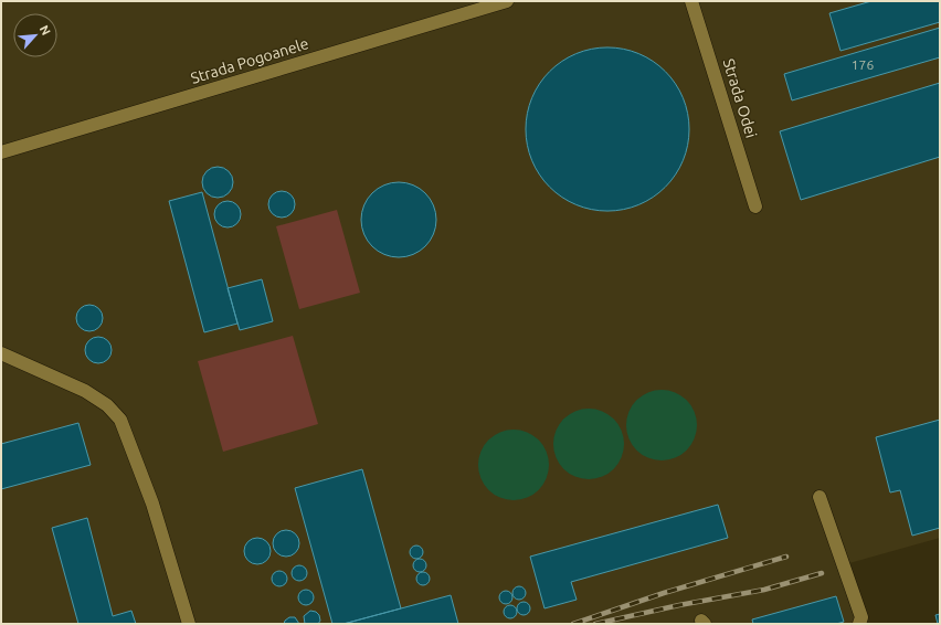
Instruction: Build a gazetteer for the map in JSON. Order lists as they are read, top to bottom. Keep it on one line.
{"streets":{"street":["Strada Pogoanele","Strada Odei"]},"house_numbers":["176"],"north":"top right"}
